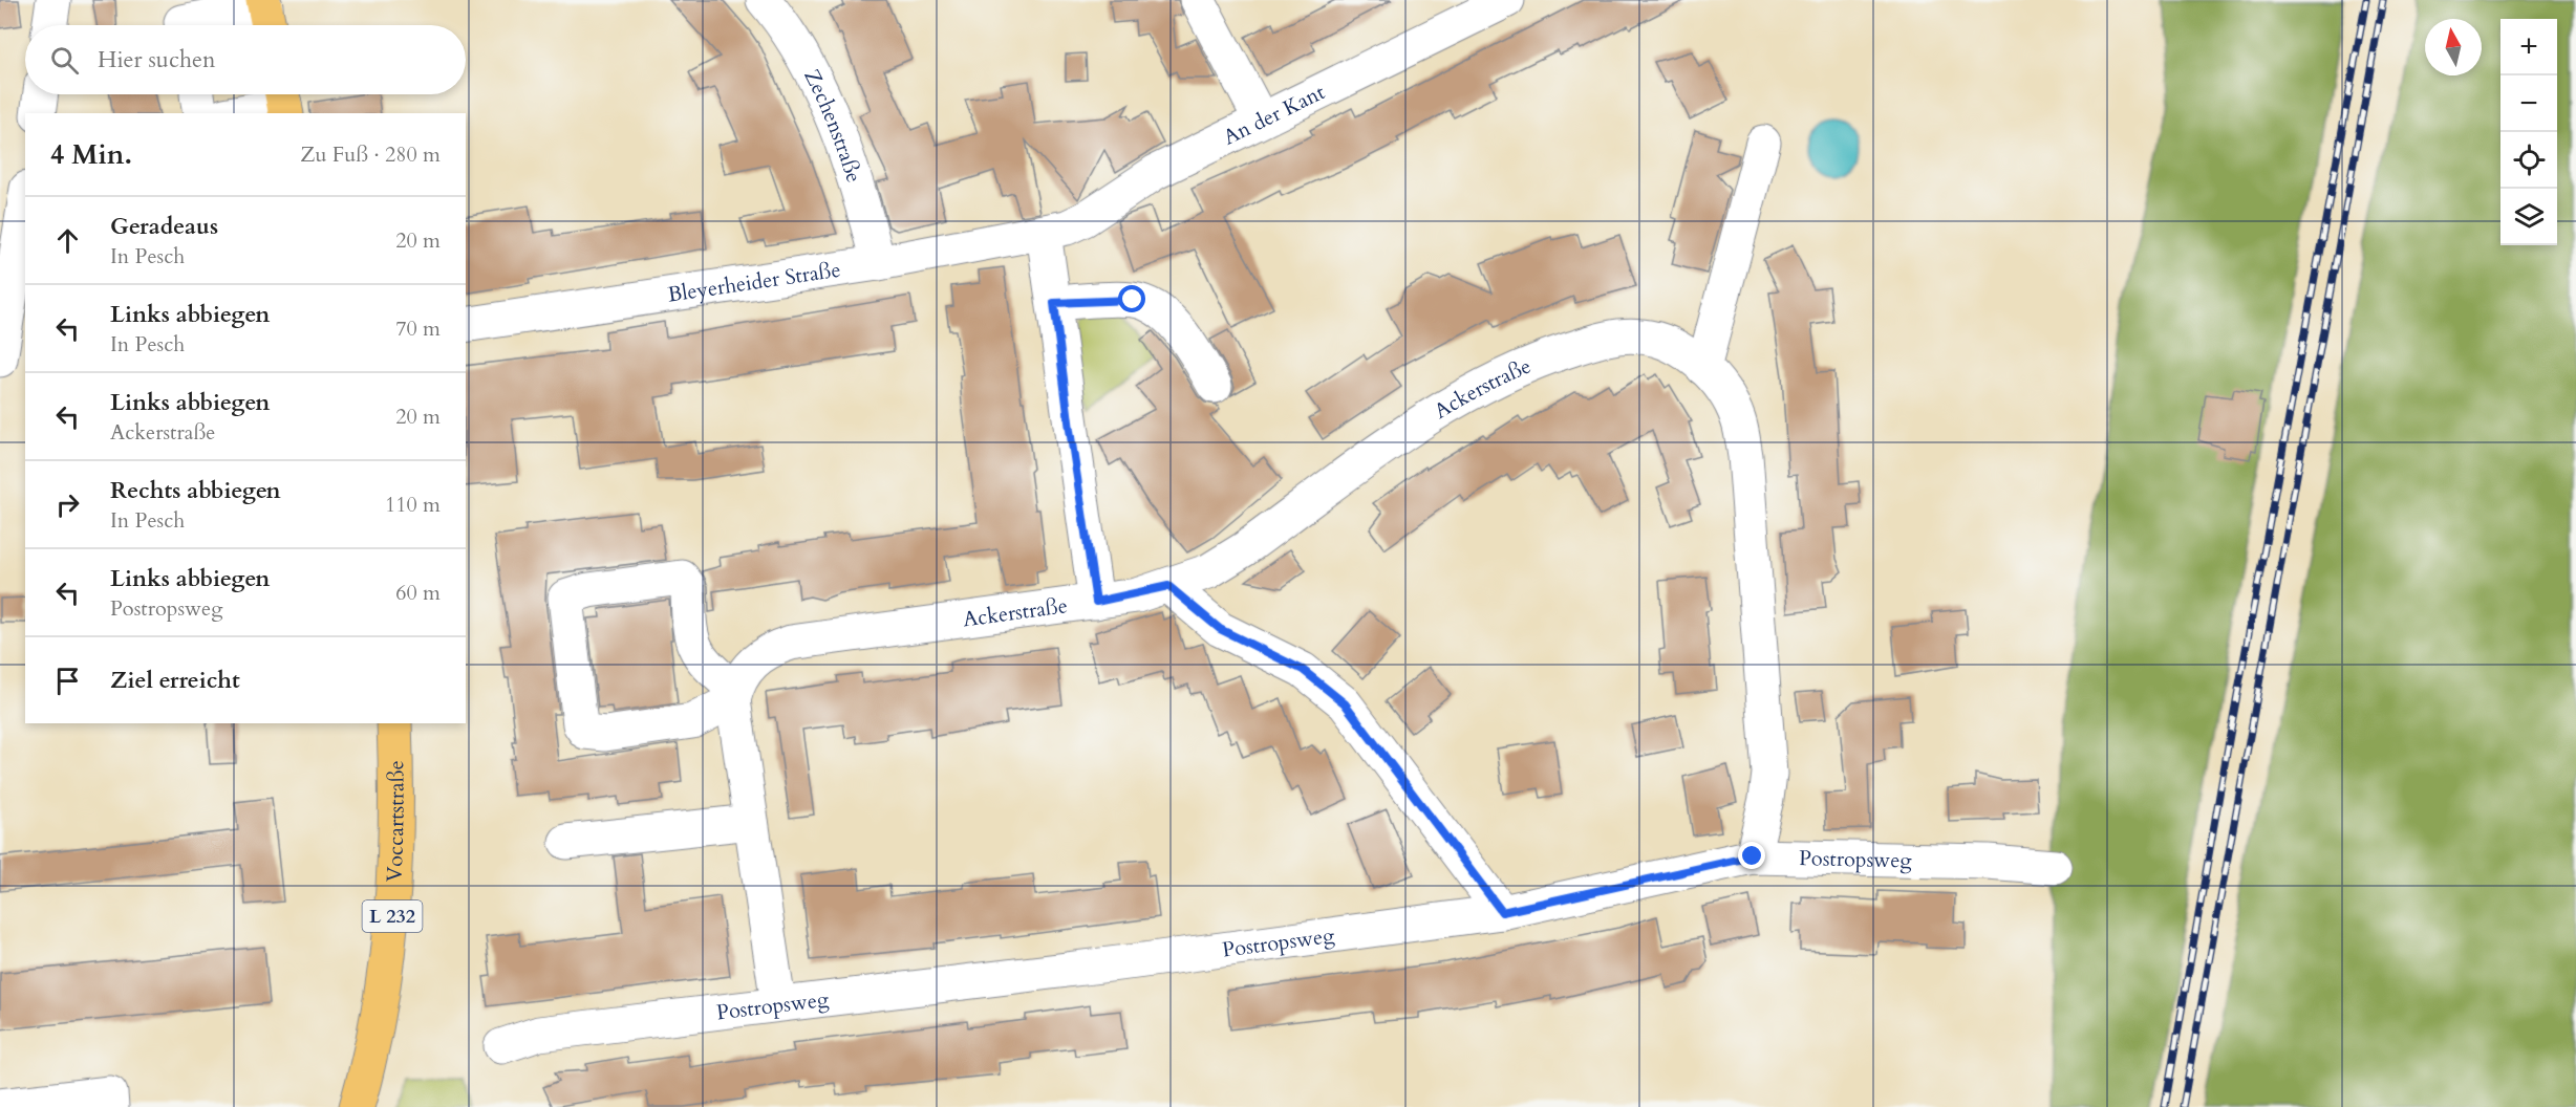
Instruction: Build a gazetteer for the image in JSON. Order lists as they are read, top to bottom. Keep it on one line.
{"streets":{"main road":["Voccartstraße","L 232"],"street":["An der Kant","Zechenstraße","Bleyerheider Straße","Ackerstraße","Postropsweg"]},"crossings":[["An der Kant","Bleyerheider Straße"],["Zechenstraße","Bleyerheider Straße"],["Ackerstraße","Postropsweg"]],"north":"top","page":{"map_buttons":["+","−"],"search":"Hier suchen","heading":["4 Min.","Zu Fuß · 280 m"],"list":[["Geradeaus","In Pesch","20 m"],["Links abbiegen","In Pesch","70 m"],["Links abbiegen","Ackerstraße","20 m"],["Rechts abbiegen","In Pesch","110 m"],["Links abbiegen","Postropsweg","60 m"],"Ziel erreicht"]}}
